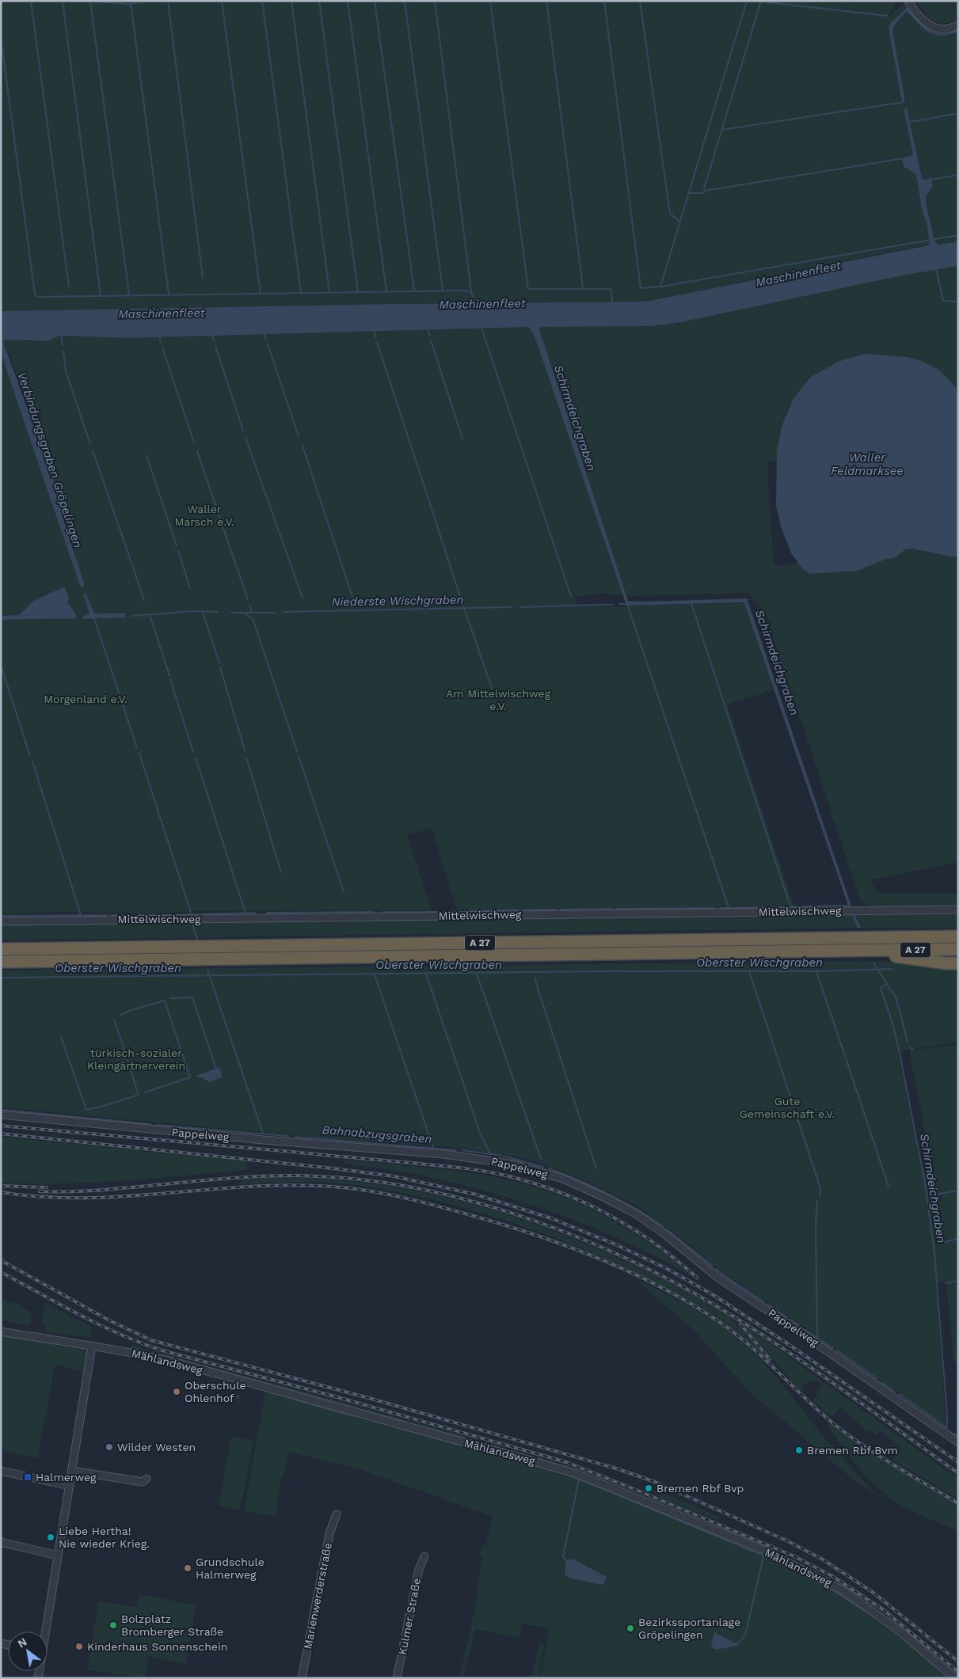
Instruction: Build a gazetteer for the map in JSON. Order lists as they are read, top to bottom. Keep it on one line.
{"streets":{"highway":["A 27"],"street":["Mittelwischweg","Pappelweg","Mählandsweg","Marienwerderstraße","Kulmer Straße"]},"water":["Maschinenfleet","Schirmdeichgraben","Waller Feldmarksee","Verbindungsgraben Gröpelingen","Niederste Wischgraben","Oberster Wischgraben","Bahnabzugsgraben"],"parks":["Waller Marsch e.V.","Am Mittelwischweg e.V.","Morgenland e.V.","türkisch-sozialer Kleingärtnerverein","Gute Gemeinschaft e.V."],"places":{"other":["Oberschule Ohlenhof","Wilder Westen","Bremen Rbf Bvm","Bremen Rbf Bvp","Liebe Hertha! Nie wieder Krieg.","Grundschule Halmerweg","Bolzplatz Bromberger Straße","Bezirkssportanlage Gröpelingen","Kinderhaus Sonnenschein"],"transit":["Halmerweg"]},"north":"top left"}
